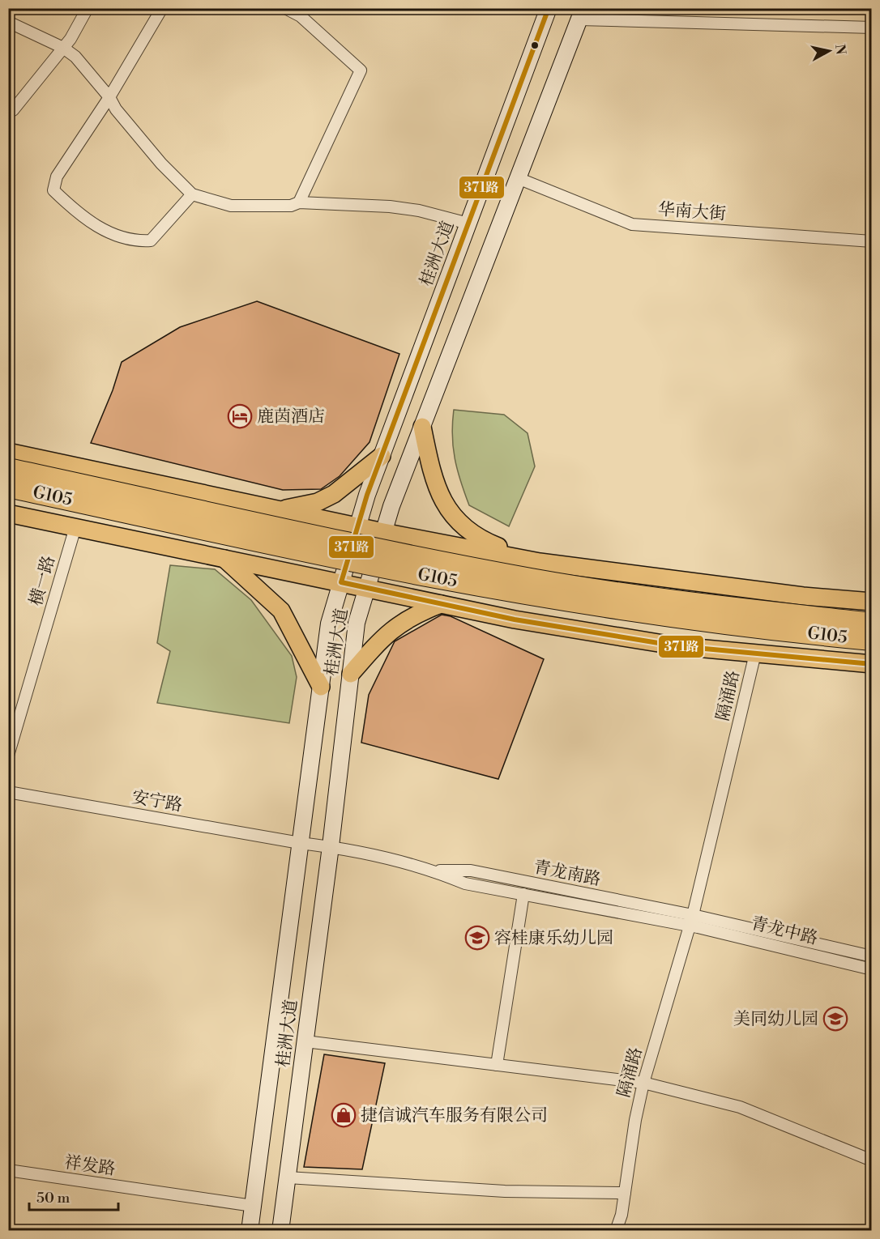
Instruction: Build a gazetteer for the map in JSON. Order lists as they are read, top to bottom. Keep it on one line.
{"streets":{"highway":["G105"],"main road":["桂洲大道"],"street":["华南大街","横一路","隔涌路","安宁路","青龙南路","青龙中路","祥发路"]},"crossings":[["华南大街","桂洲大道"],["桂洲大道","安宁路"],["桂洲大道","青龙南路"],["桂洲大道","祥发路"],["隔涌路","青龙南路"],["隔涌路","青龙中路"],["安宁路","青龙南路"],["青龙南路","青龙中路"]],"places":{"hotel":["鹿茵酒店"],"school or university":["容桂康乐幼儿园","美同幼儿园"],"shop":["捷信诚汽车服务有限公司"]},"lines":["transit line 371路"],"scale_bar":"50 m","north":"right"}
